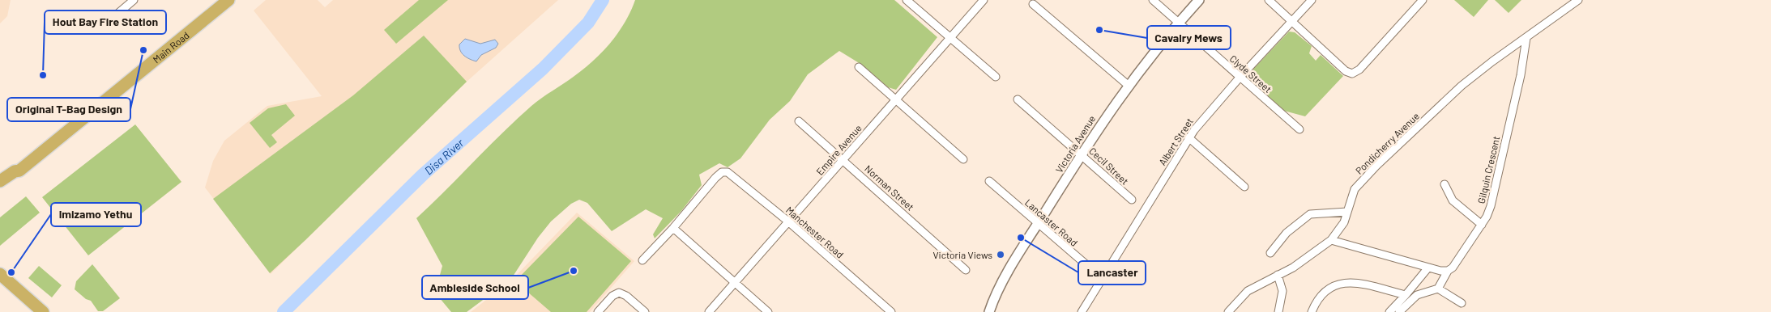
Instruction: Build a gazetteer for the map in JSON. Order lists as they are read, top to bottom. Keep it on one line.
{"streets":{"main road":["Main Road"],"street":["Clyde Street","Albert Street","Pondicherry Avenue","Victoria Avenue","Empire Avenue","Cecil Street","Gilquin Crescent","Norman Street","Lancaster Road","Manchester Road"]},"crossings":[["Clyde Street","Albert Street"],["Clyde Street","Victoria Avenue"],["Albert Street","Lancaster Road"],["Pondicherry Avenue","Gilquin Crescent"],["Victoria Avenue","Cecil Street"],["Victoria Avenue","Lancaster Road"],["Empire Avenue","Norman Street"],["Empire Avenue","Manchester Road"]],"water":["Disa River"],"places":["Cavalry Mews","Original T-Bag Design","Hout Bay Fire Station","Lancaster","Victoria Views","Ambleside School","Imizamo Yethu"]}
